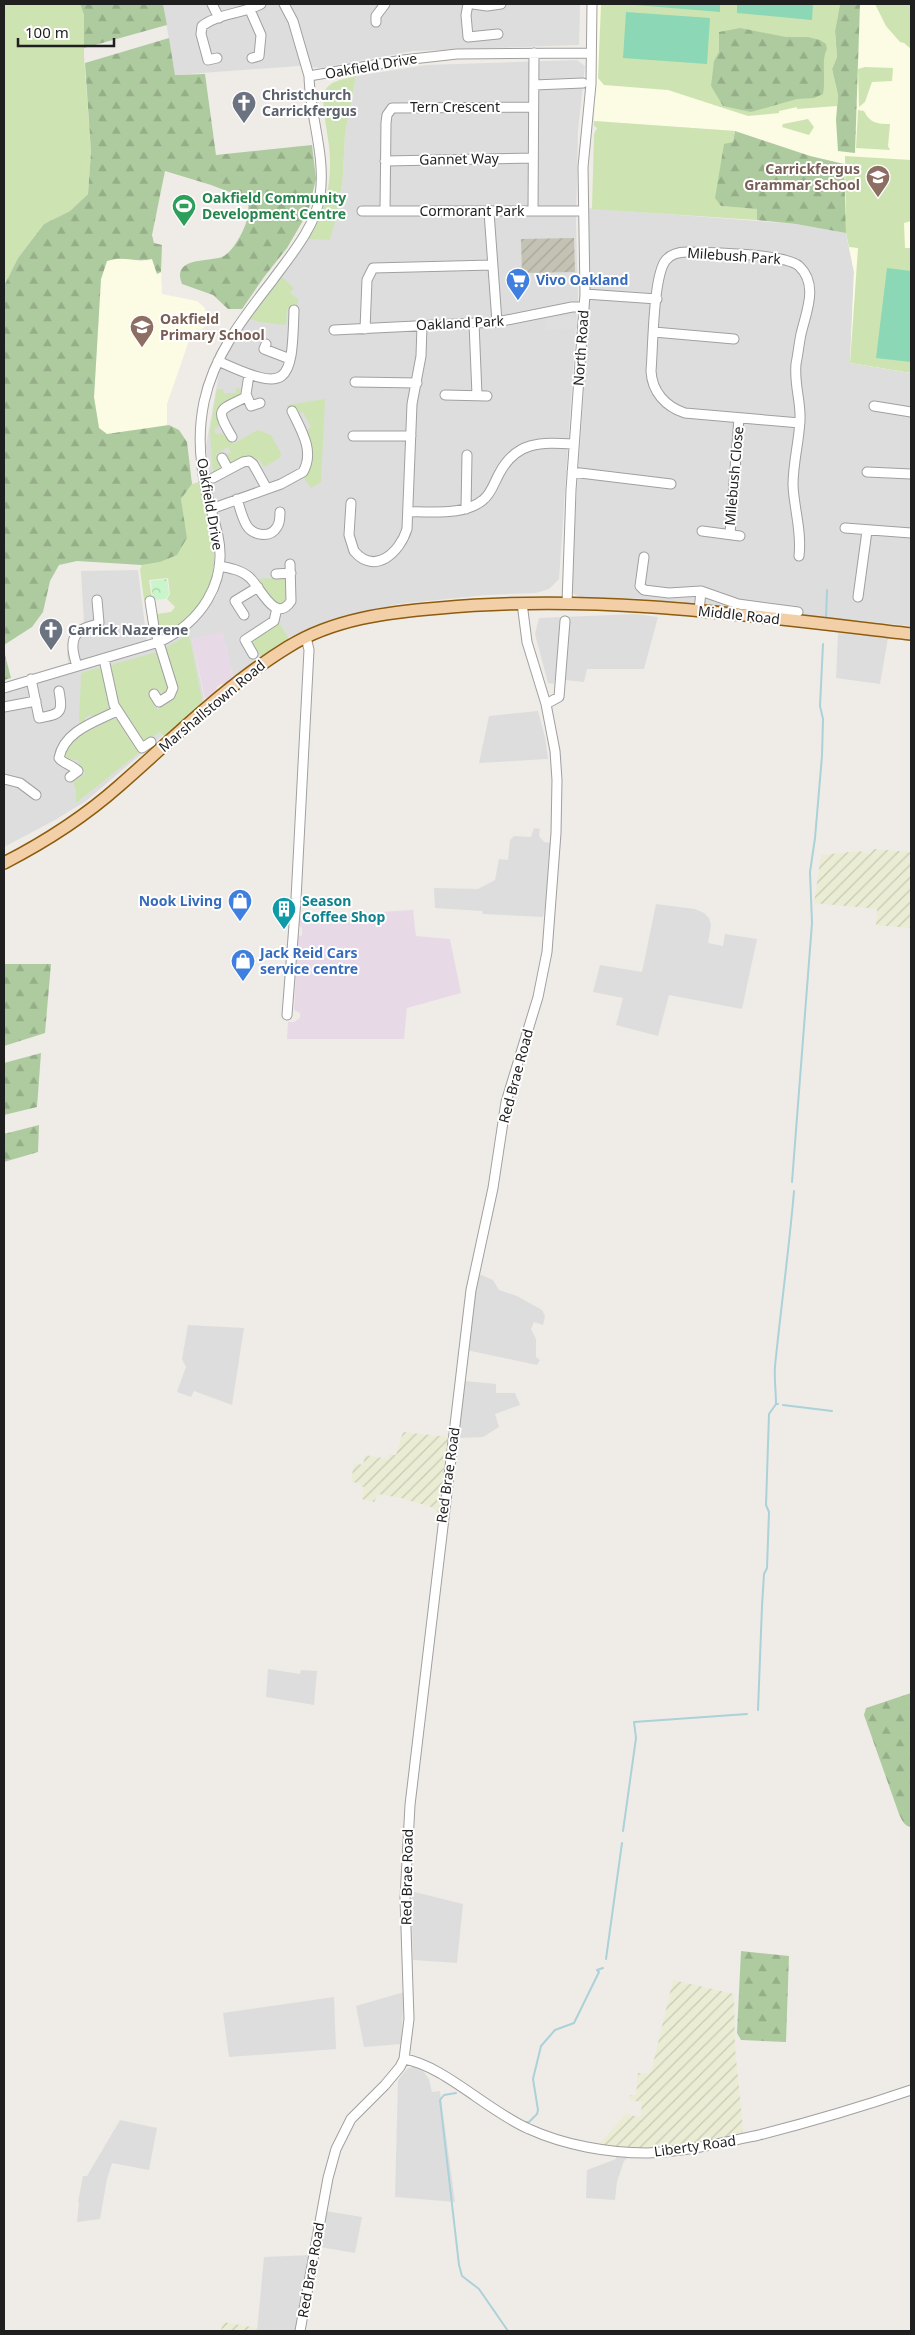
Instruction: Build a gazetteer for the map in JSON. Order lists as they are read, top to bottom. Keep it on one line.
{"streets":{"main road":["Middle Road","Marshallstown Road"],"street":["Oakfield Drive","Tern Crescent","Gannet Way","Cormorant Park","Milebush Park","Oakland Park","North Road","Milebush Close","Red Brae Road","Liberty Road"]},"crossings":[["Oakfield Drive","North Road"],["Tern Crescent","Gannet Way"],["Tern Crescent","Cormorant Park"],["Cormorant Park","North Road"],["Milebush Park","Milebush Close"],["Oakland Park","North Road"],["North Road","Middle Road"],["North Road","Marshallstown Road"],["Middle Road","Marshallstown Road"],["Marshallstown Road","Red Brae Road"],["Red Brae Road","Liberty Road"]],"places":{"church":["Christchurch Carrickfergus","Carrick Nazerene"],"school or university":["Carrickfergus Grammar School","Oakfield Primary School"],"sports":["Oakfield Community Development Centre"],"supermarket":["Vivo Oakland"],"shop":["Nook Living","Jack Reid Cars service centre"],"building":["Season Coffee Shop"]},"scale_bar":"100 m"}
